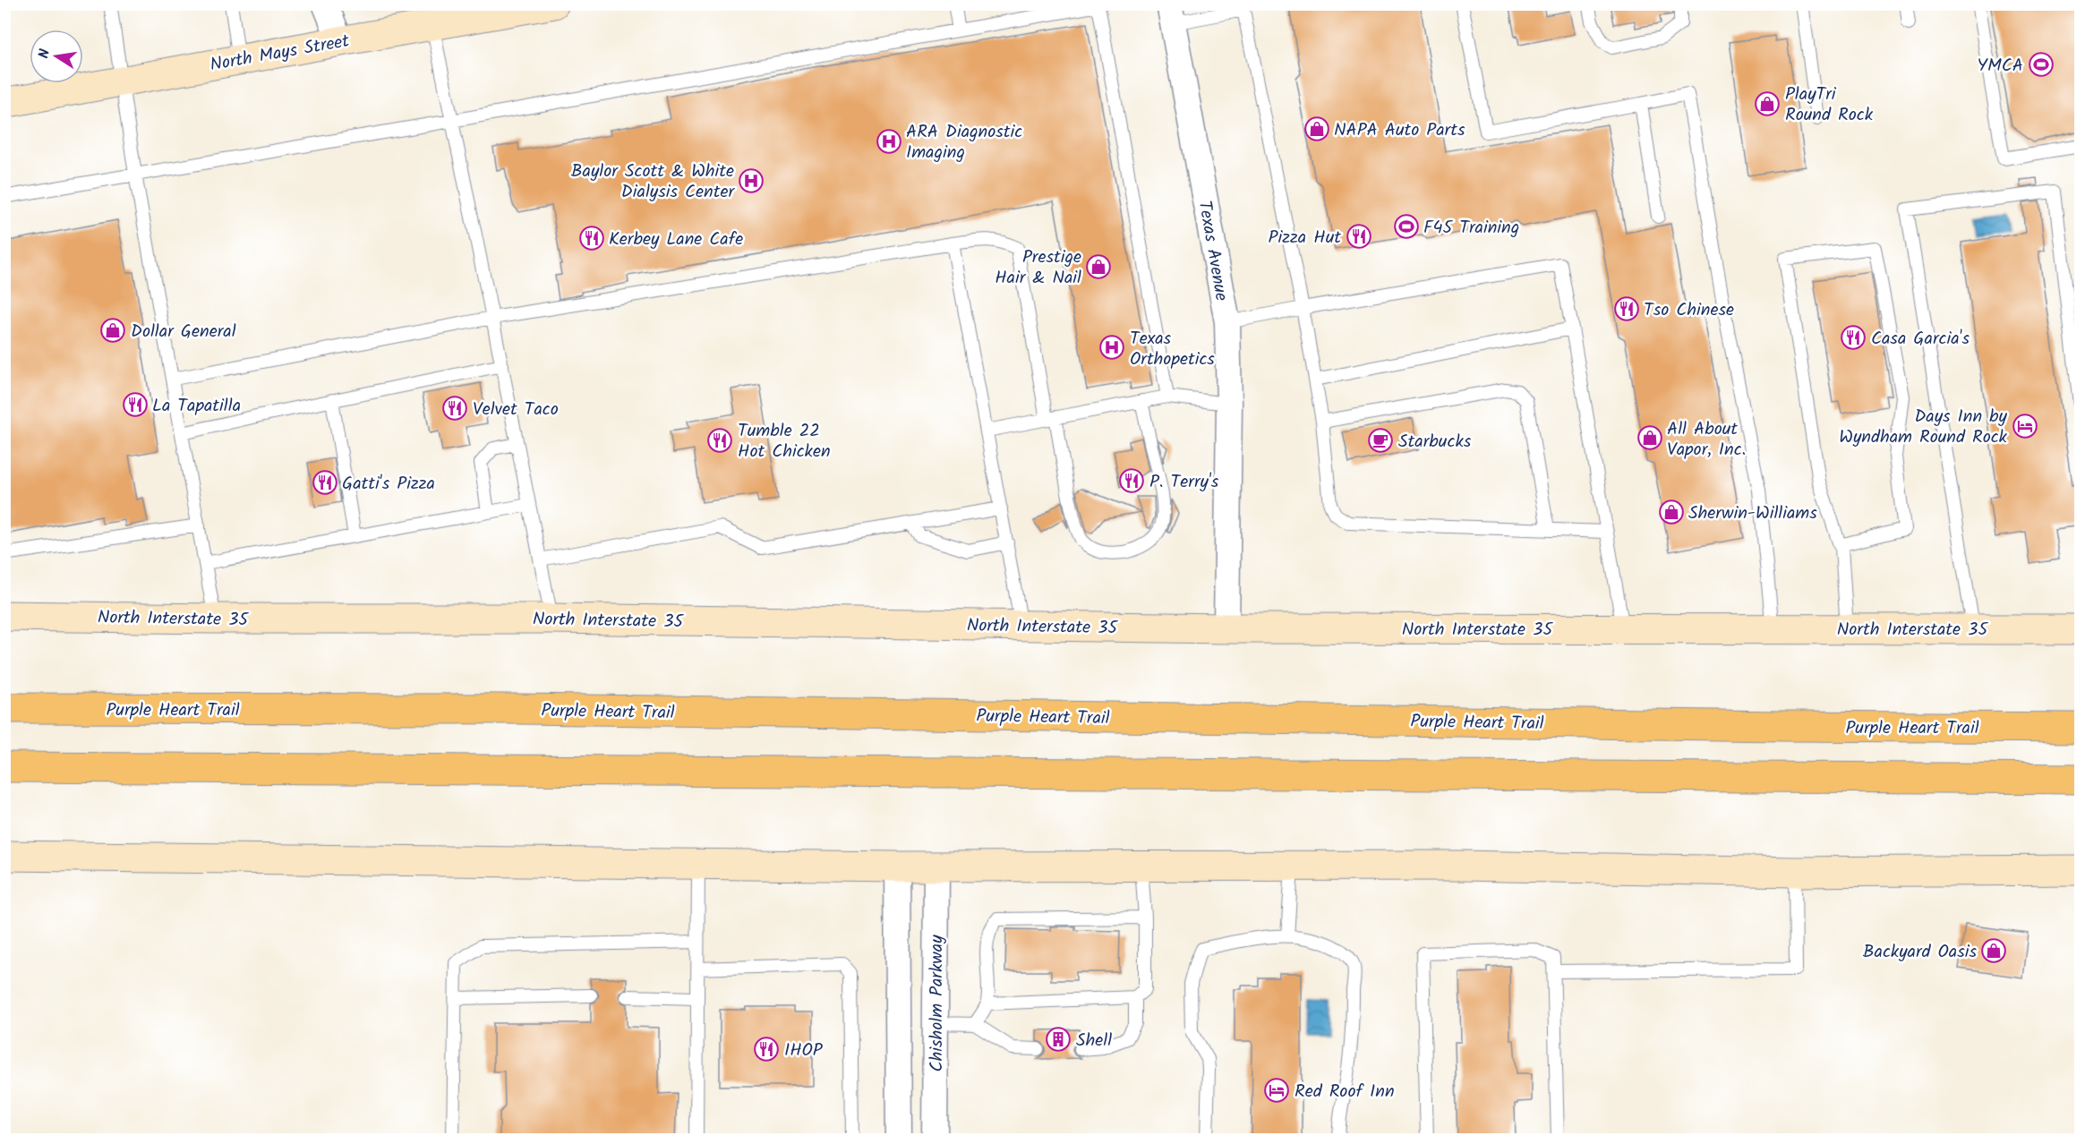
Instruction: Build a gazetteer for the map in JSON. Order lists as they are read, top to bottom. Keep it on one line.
{"streets":{"highway":["Purple Heart Trail"],"main road":["North Mays Street","North Interstate 35"],"street":["Texas Avenue","Chisholm Parkway"]},"crossings":[["Texas Avenue","North Interstate 35"]],"places":{"sports":["YMCA","F45 Training"],"shop":["PlayTri Round Rock","NAPA Auto Parts","Prestige Hair & Nail","Dollar General","All About Vapor, Inc.","Sherwin-Williams","Backyard Oasis"],"hospital":["ARA Diagnostic Imaging","Baylor Scott & White Dialysis Center","Texas Orthopetics"],"restaurant":["Pizza Hut","Kerbey Lane Cafe","Tso Chinese","Casa Garcia's","La Tapatilla","Velvet Taco","Tumble 22 Hot Chicken","P. Terry's","Gatti's Pizza","IHOP"],"hotel":["Days Inn by Wyndham Round Rock","Red Roof Inn"],"cafe":["Starbucks"],"building":["Shell"]},"north":"left"}
